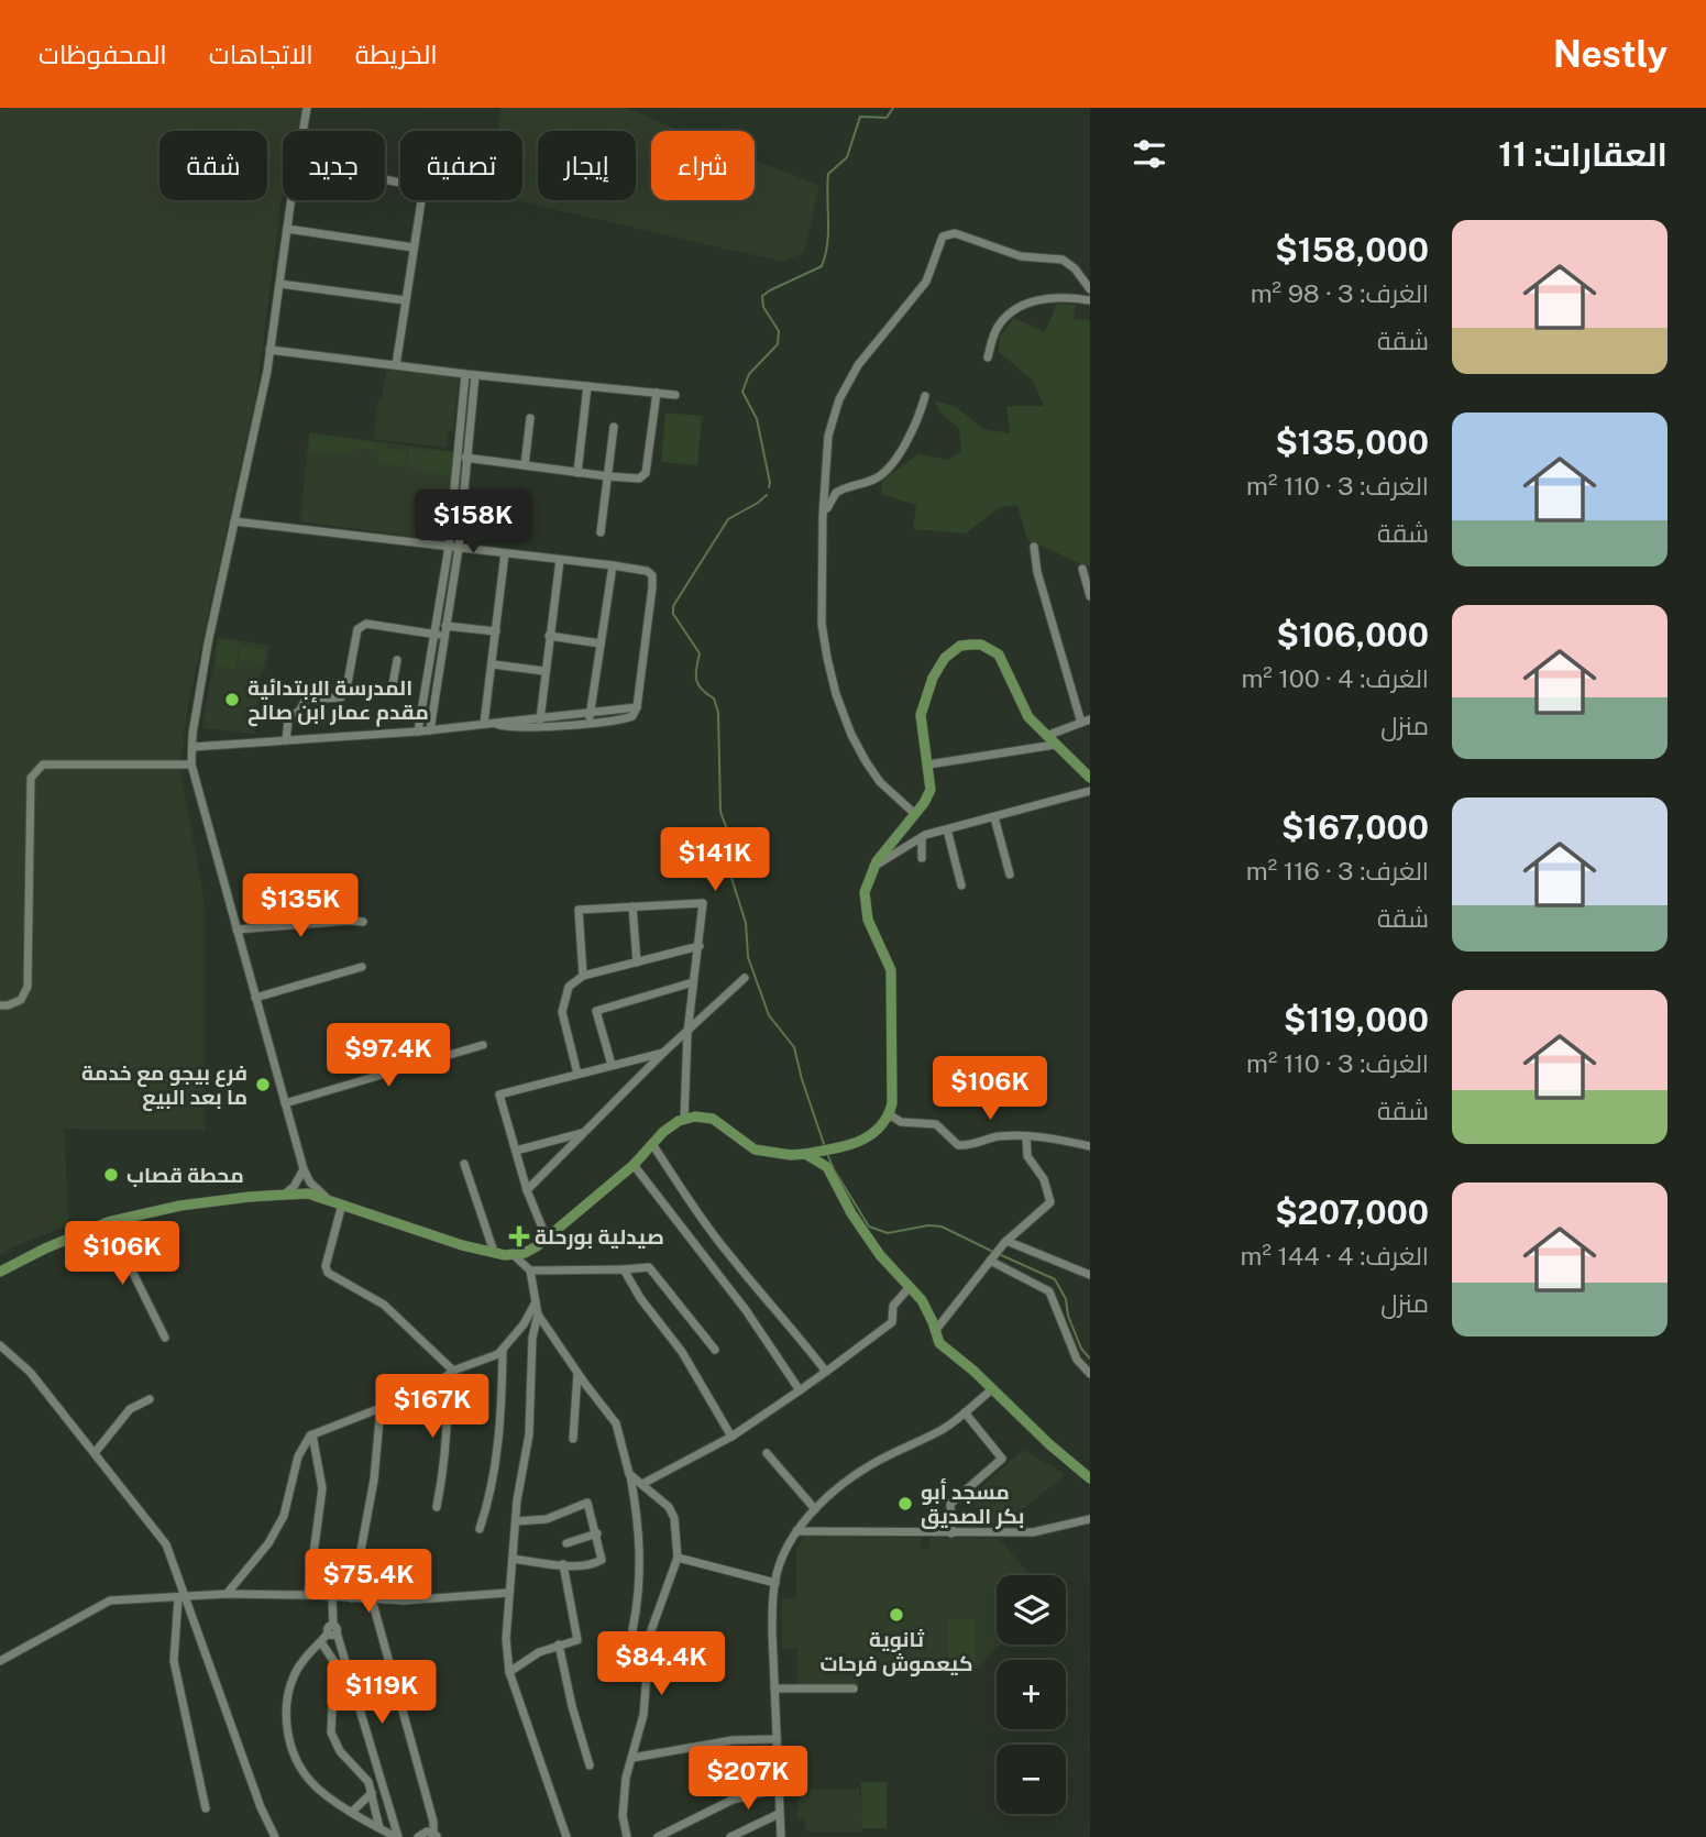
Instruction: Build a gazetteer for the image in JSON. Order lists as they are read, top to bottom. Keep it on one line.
{"places":{"other":["المدرسة الإبتدائية مقدم عمار ابن صالح","فرع بيجو مع خدمة ما بعد البيع","محطة قصاب","مسجد أبو بكر الصديق","ثانوية كيعموش فرحات"],"health":["صيدلية بورحلة"]},"page":{"header":"Nestly","nav":["الخريطة","الاتجاهات","المحفوظات"],"heading":"العقارات: 11","chip":["شراء","إيجار","تصفية","جديد","شقة"],"list":[{"name":"$158,000","note":"الغرف: 3 · 98 m² · شقة"},{"name":"$135,000","note":"الغرف: 3 · 110 m² · شقة"},{"name":"$106,000","note":"الغرف: 4 · 100 m² · منزل"},{"name":"$167,000","note":"الغرف: 3 · 116 m² · شقة"},{"name":"$119,000","note":"الغرف: 3 · 110 m² · شقة"},{"name":"$207,000","note":"الغرف: 4 · 144 m² · منزل"}],"price":["$158K","$141K","$135K","$97.4K","$106K","$106K","$167K","$75.4K","$84.4K","$119K","$207K"],"map_buttons":["+","−"]}}
